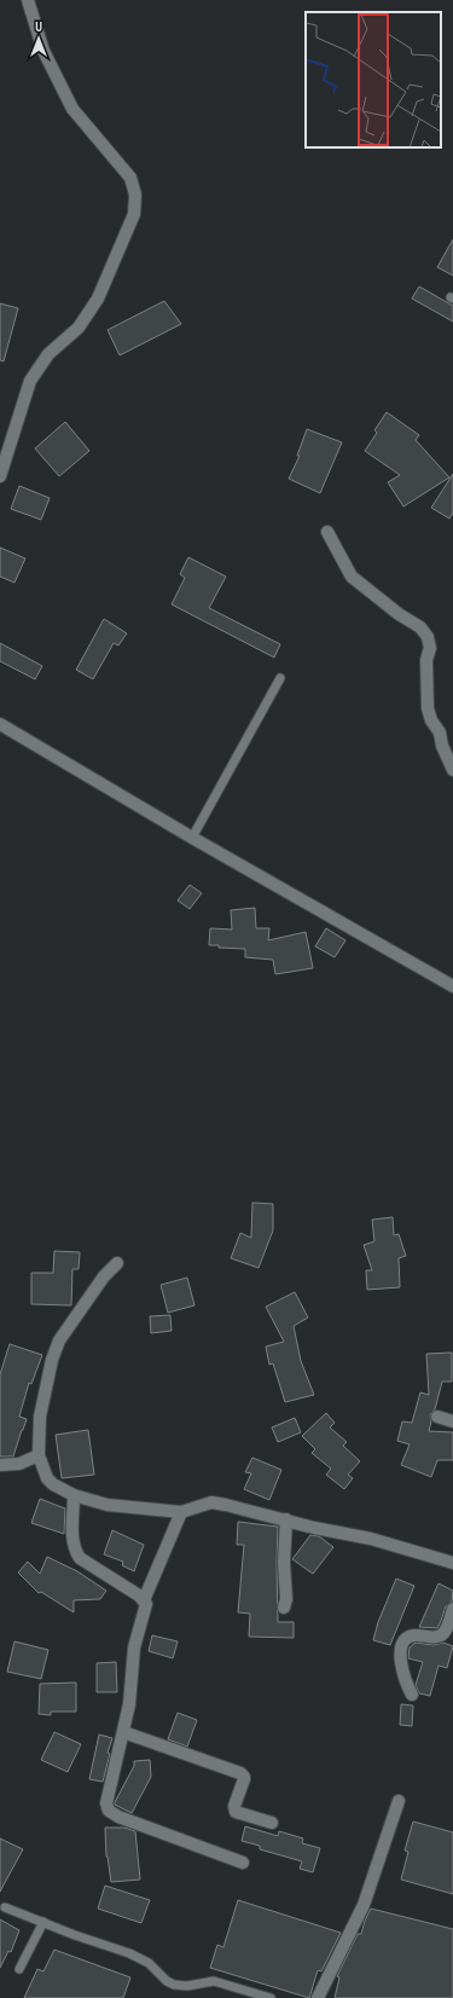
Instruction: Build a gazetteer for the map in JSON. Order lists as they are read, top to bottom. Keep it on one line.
{"north":"top"}
